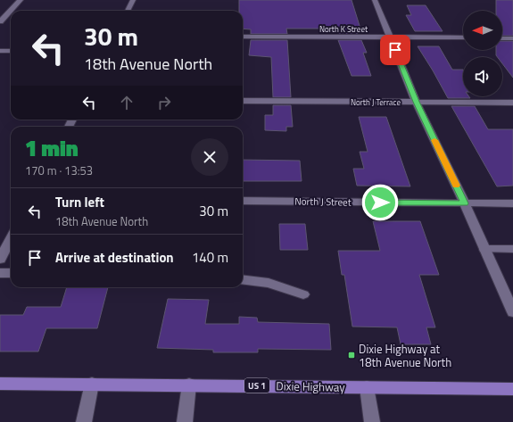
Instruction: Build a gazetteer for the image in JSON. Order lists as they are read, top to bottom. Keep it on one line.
{"streets":{"main road":["US 1","Dixie Highway"],"street":["North K Street","North J Terrace","North J Street"]},"places":{"transit":["Dixie Highway at 18th Avenue North"]},"north":"left","page":{"turn":["30 m","18th Avenue North"],"heading":["1 min","170 m · 13:53"],"list":[{"name":"Turn left","note":"18th Avenue North","value":"30 m"},{"name":"Arrive at destination","value":"140 m"}]}}
